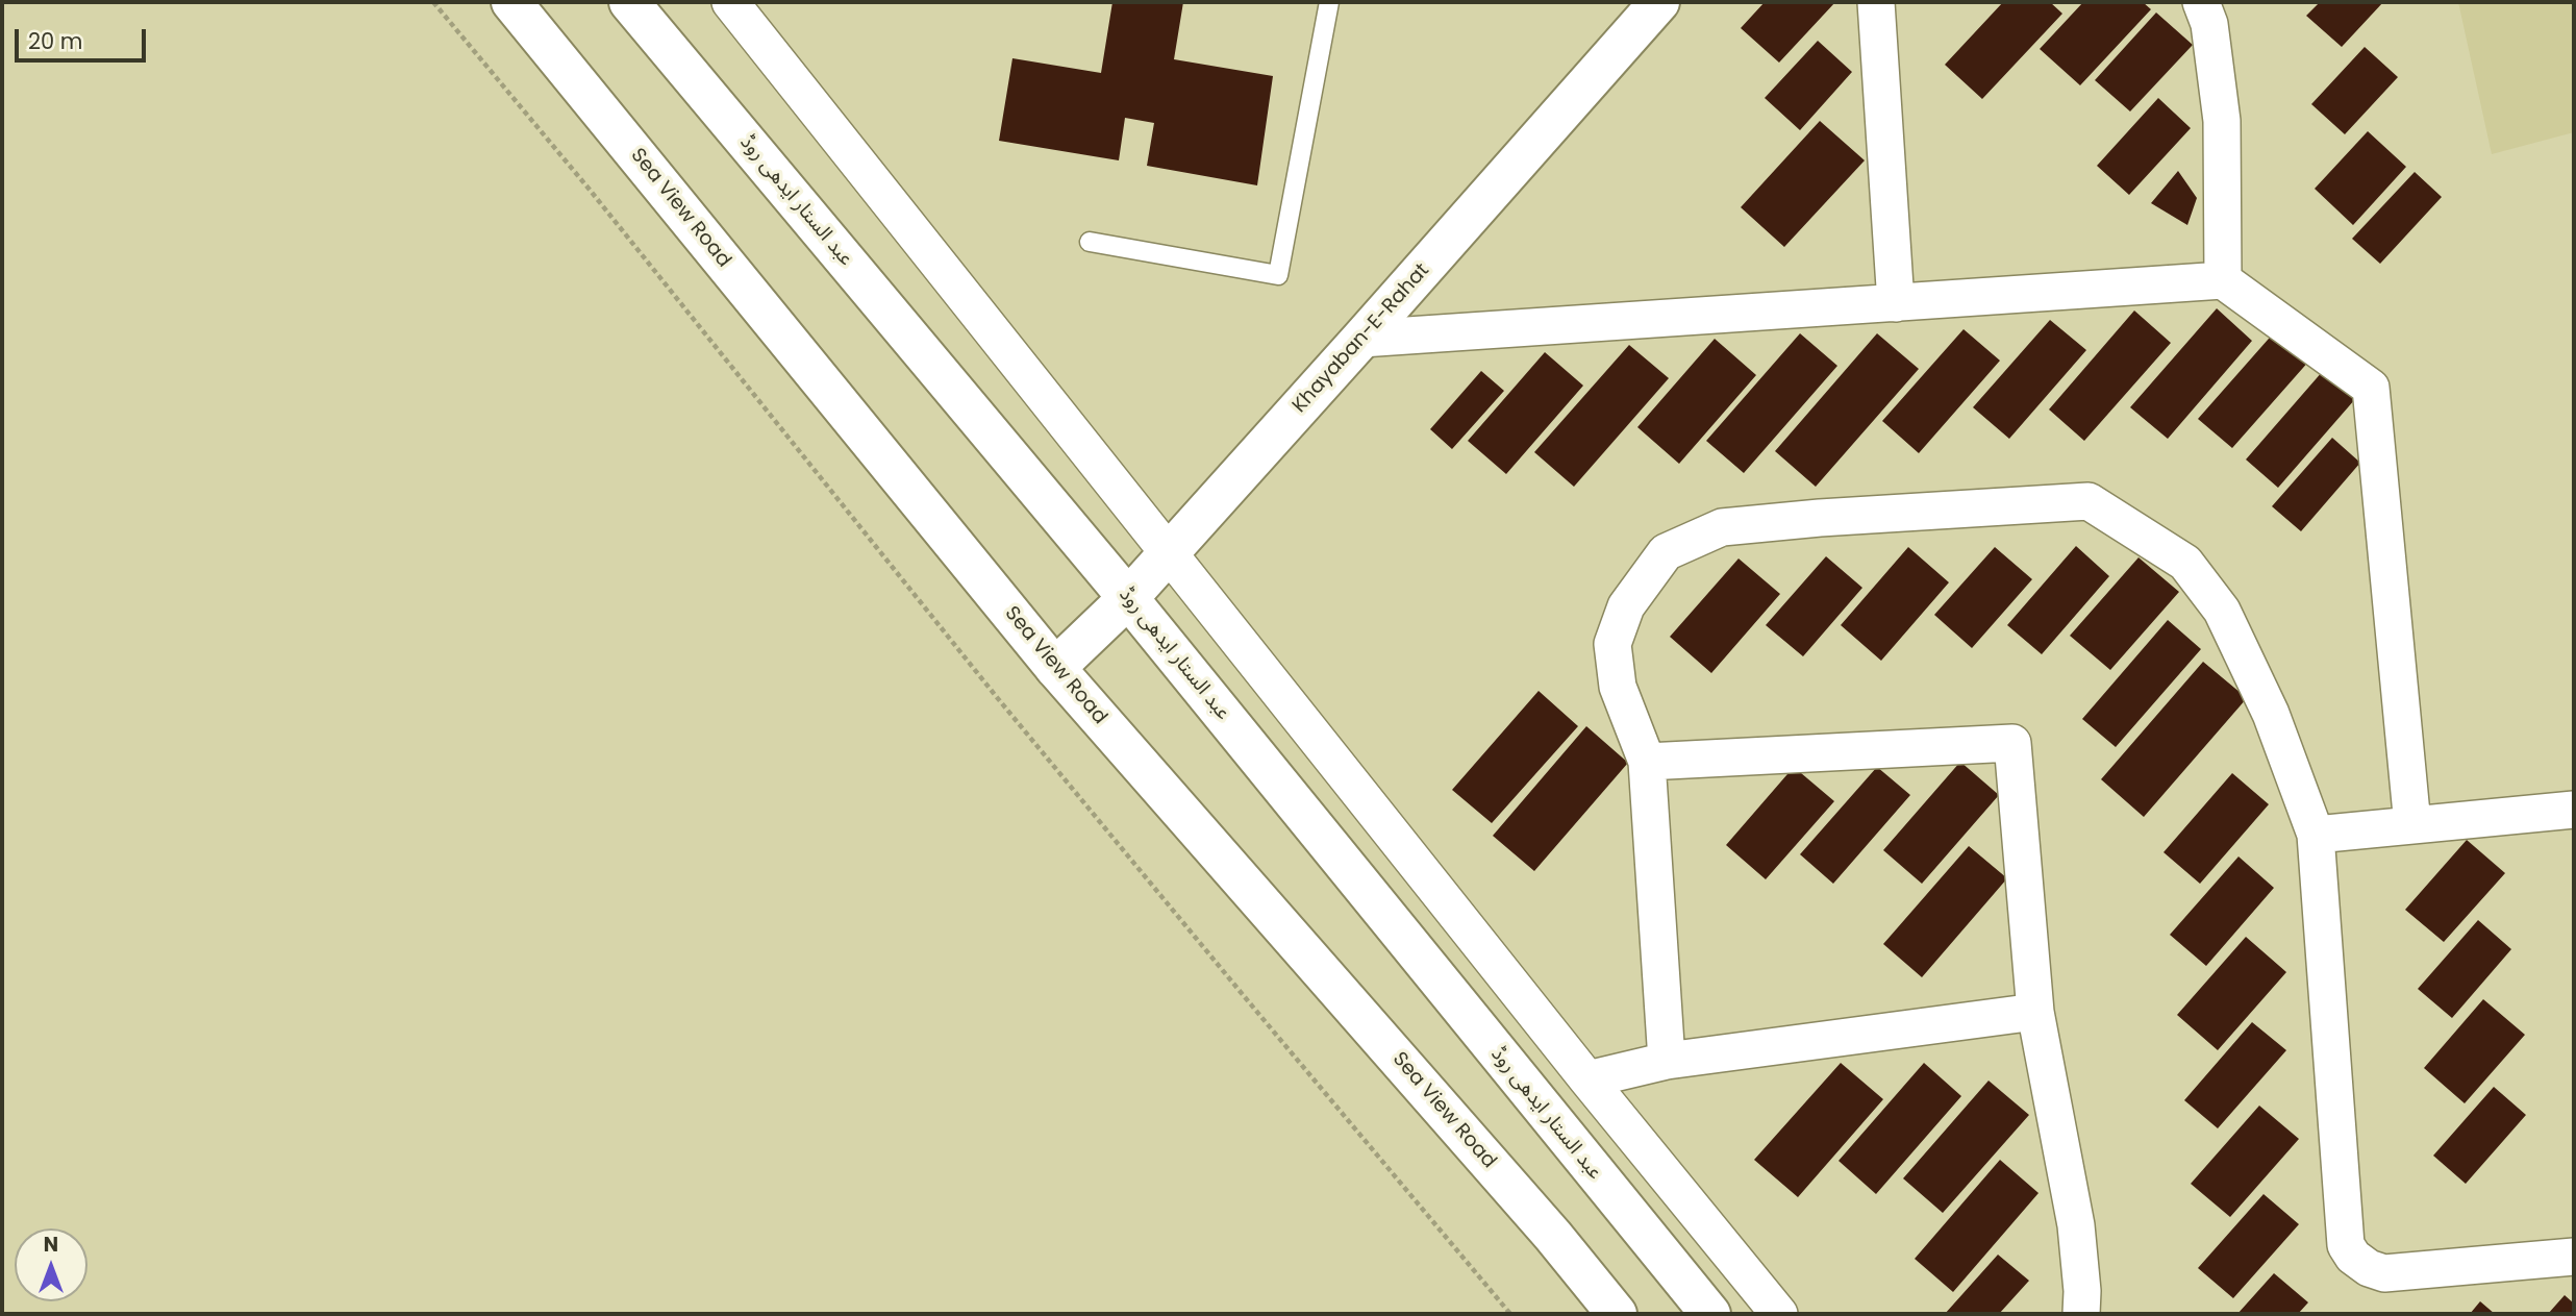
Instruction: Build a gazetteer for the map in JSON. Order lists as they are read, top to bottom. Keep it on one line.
{"streets":{"main road":["عبد الستار ایدھی روڈ","Sea View Road","Khayaban-E-Rahat"]},"crossings":[["عبد الستار ایدھی روڈ","Khayaban-E-Rahat"],["Sea View Road","Khayaban-E-Rahat"]],"scale_bar":"20 m","north":"top"}
